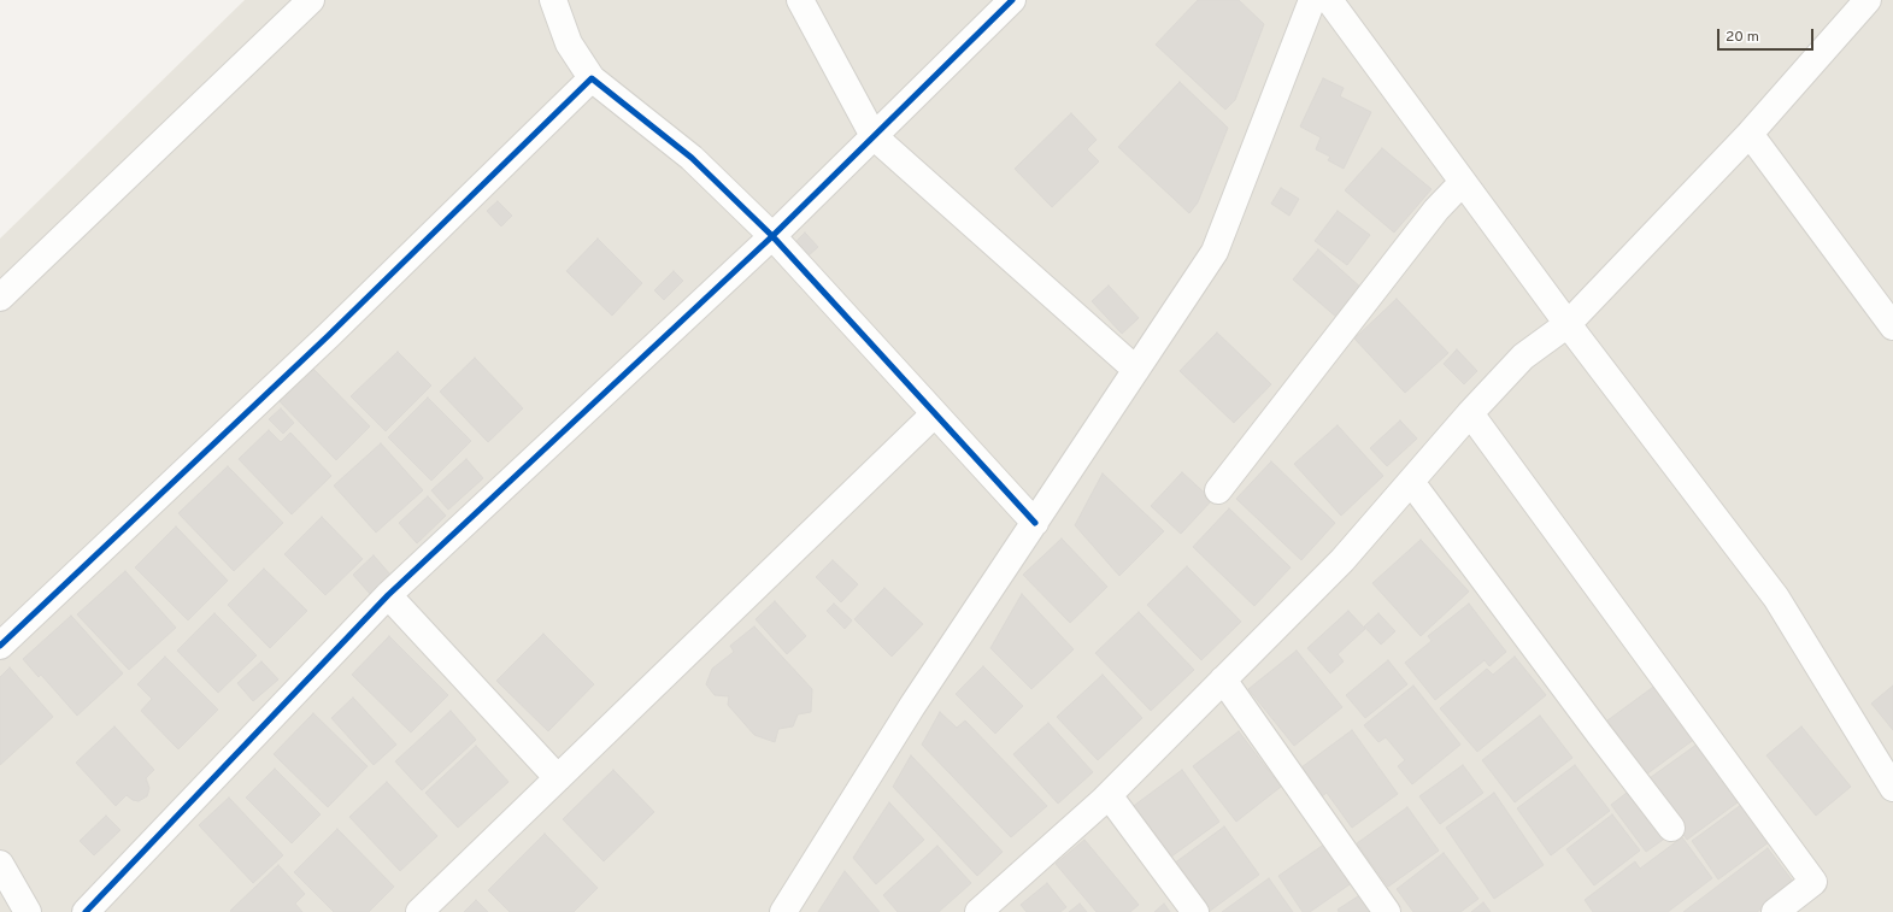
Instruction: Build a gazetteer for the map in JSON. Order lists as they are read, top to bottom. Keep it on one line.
{"scale_bar":"20 m"}
